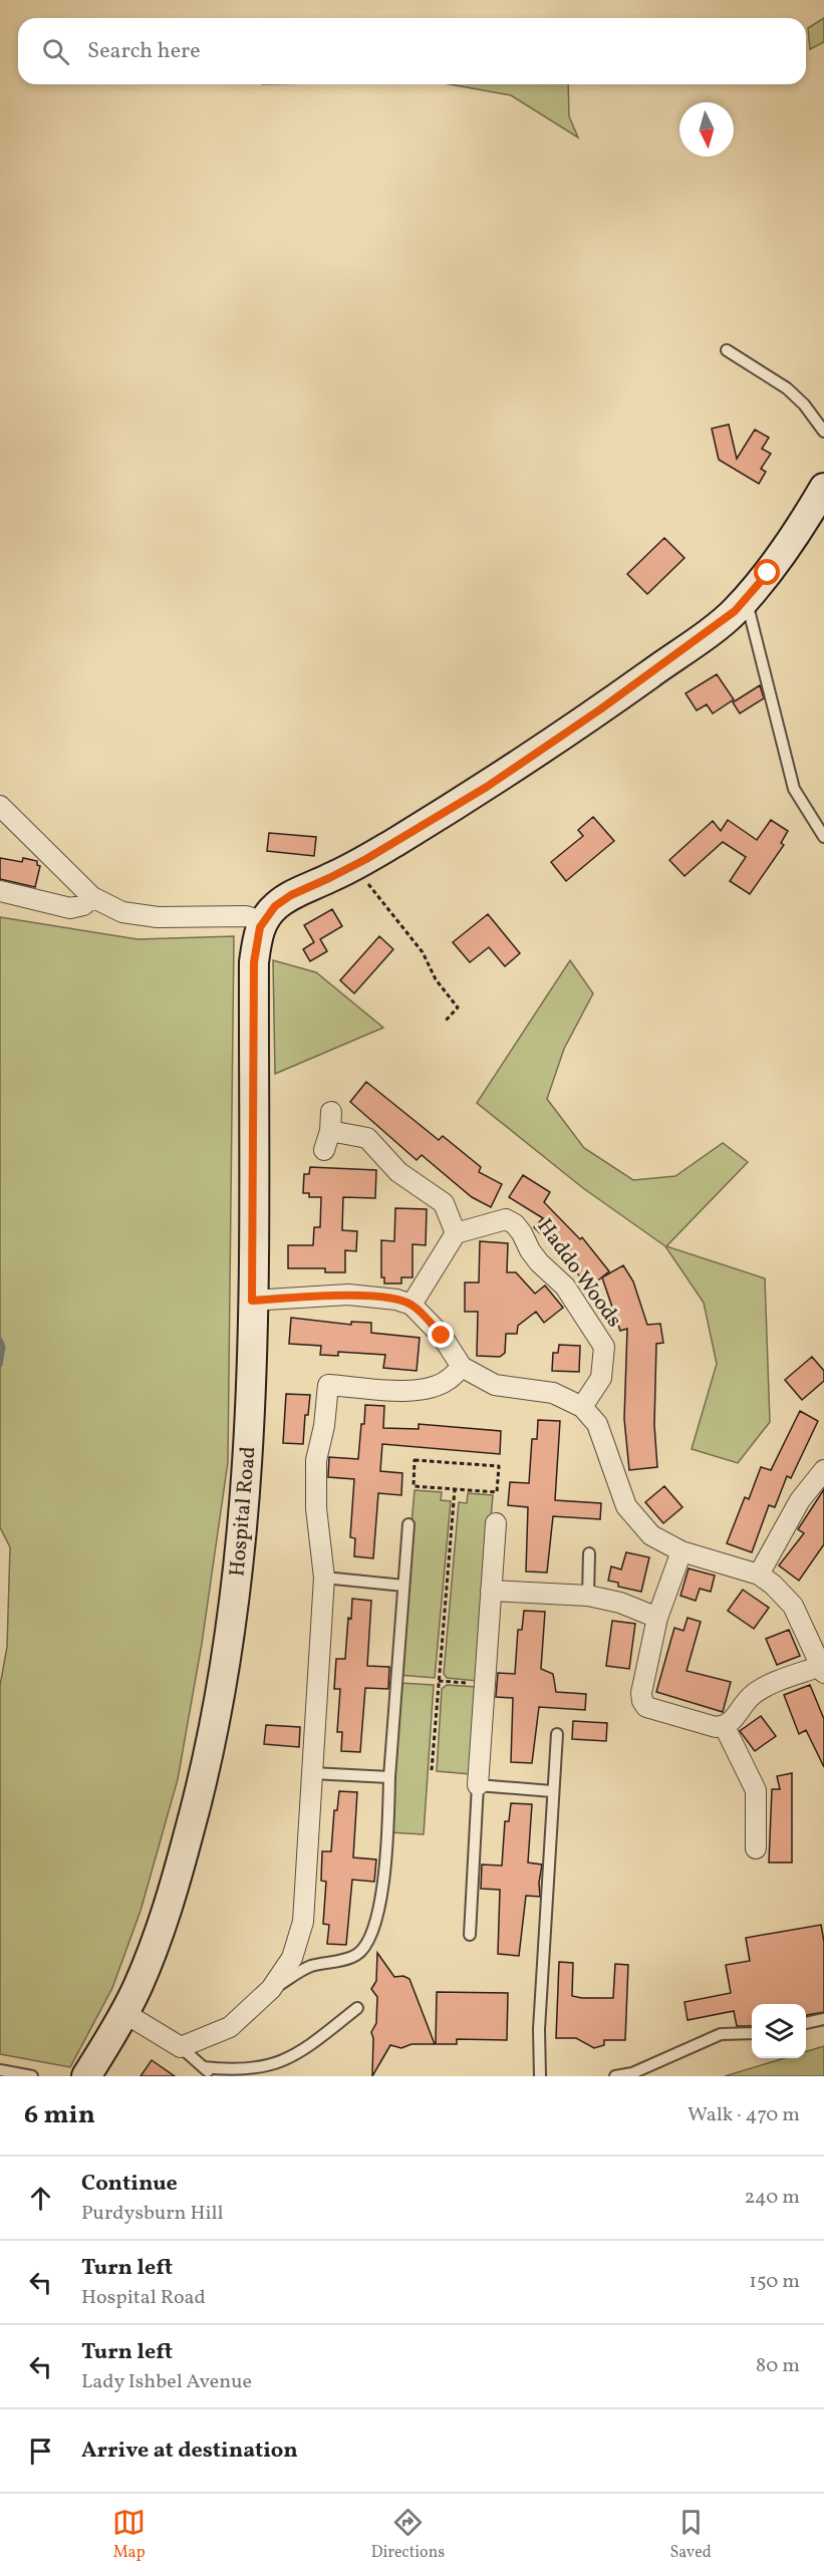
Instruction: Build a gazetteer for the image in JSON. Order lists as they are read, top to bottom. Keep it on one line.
{"streets":{"main road":["Hospital Road"],"street":["Haddo Woods"]},"north":"bottom","page":{"search":"Search here","heading":["6 min","Walk · 470 m"],"list":[["Continue","Purdysburn Hill","240 m"],["Turn left","Hospital Road","150 m"],["Turn left","Lady Ishbel Avenue","80 m"],"Arrive at destination"],"nav":["Map","Directions","Saved"]}}
